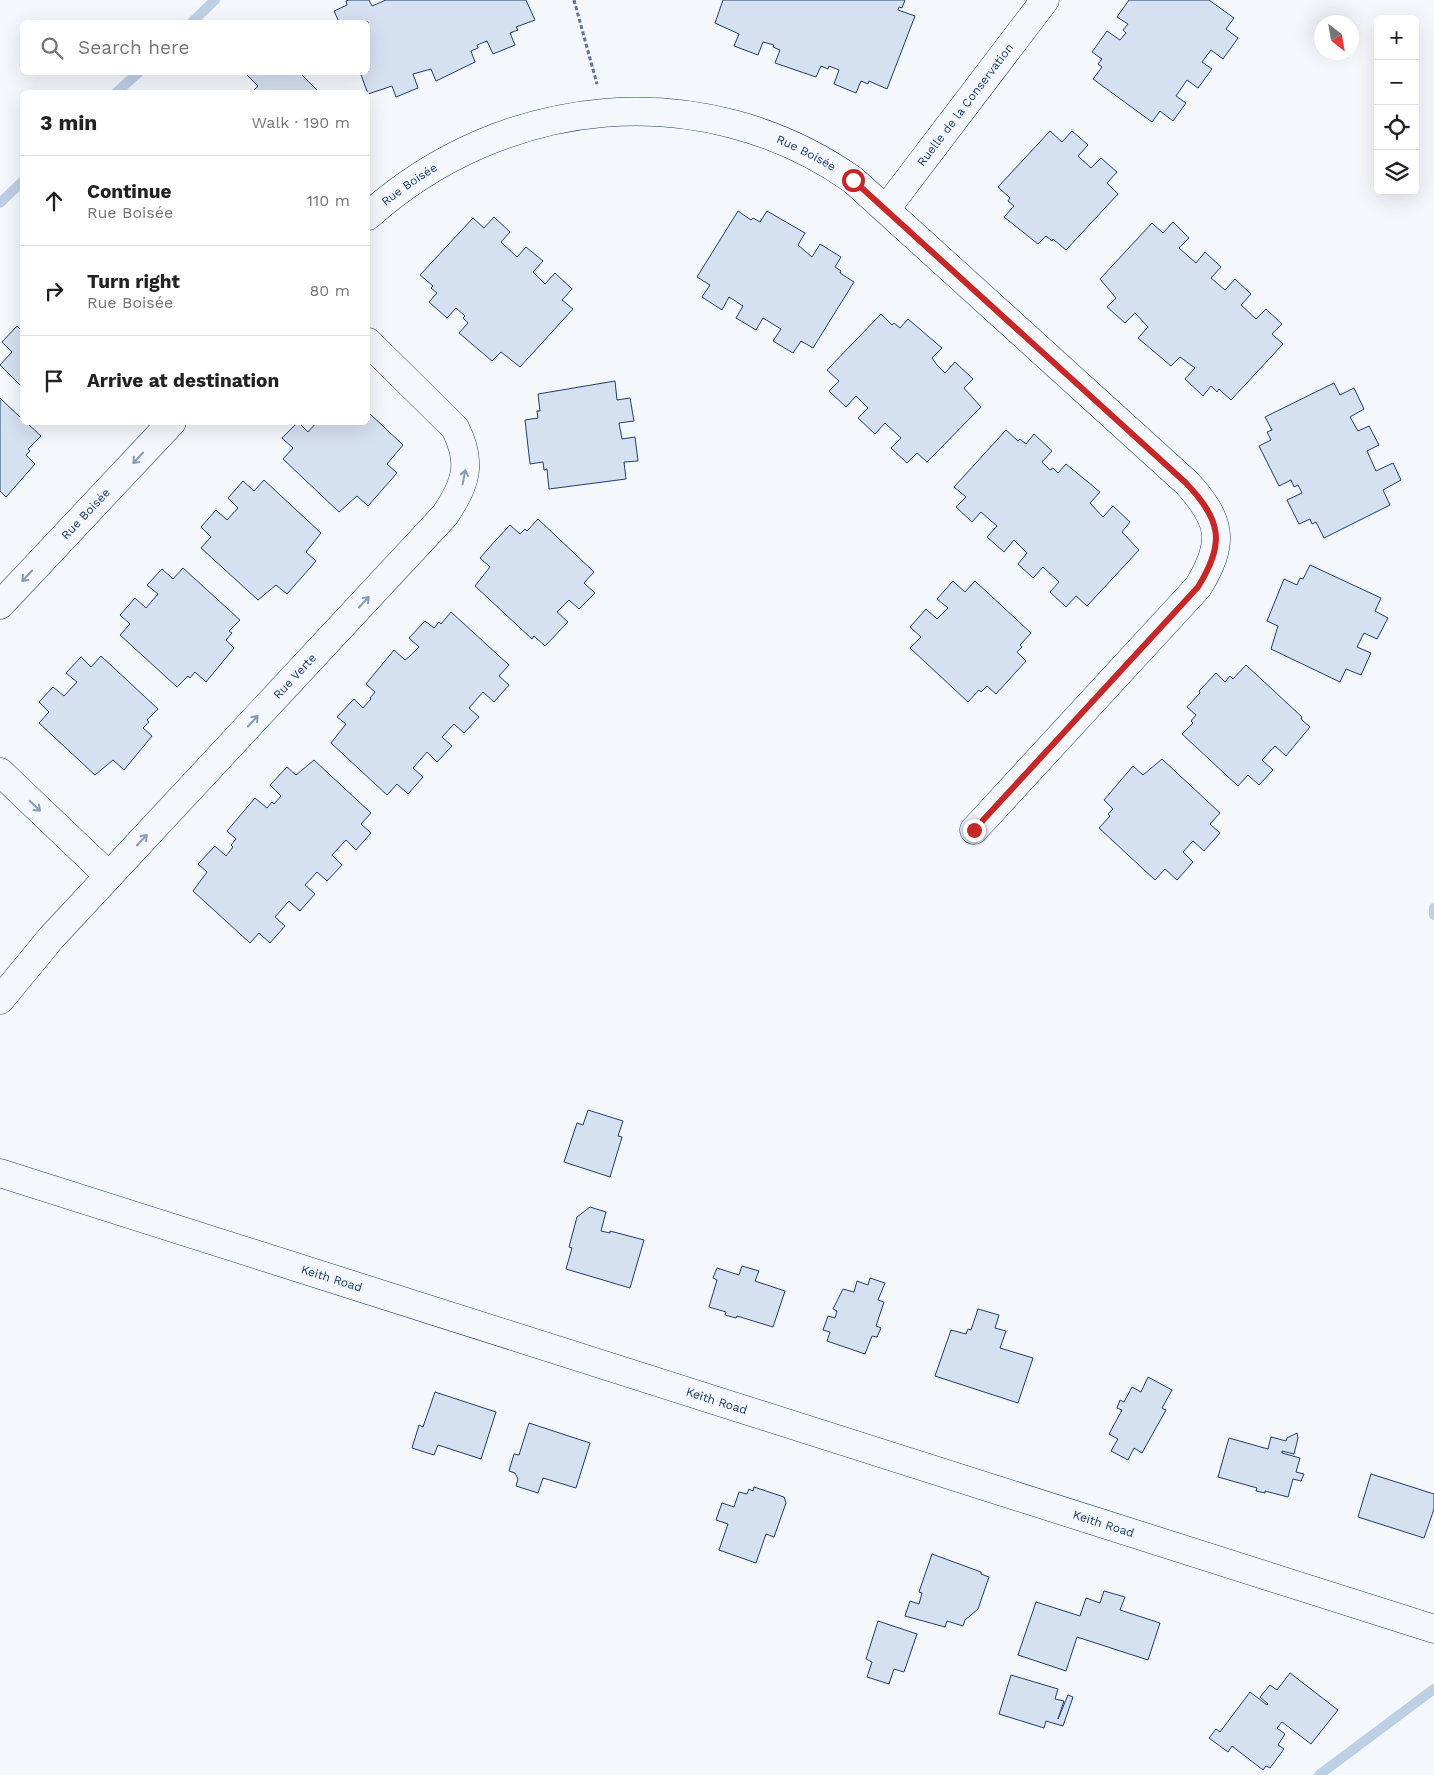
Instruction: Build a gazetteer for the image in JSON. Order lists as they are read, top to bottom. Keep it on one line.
{"streets":{"street":["Ruelle de la Conservation","Rue Boisée","Rue Verte","Keith Road"]},"crossings":[["Ruelle de la Conservation","Rue Boisée"]],"one_way":["Rue Verte"],"north":"bottom right","page":{"map_buttons":["+","−"],"search":"Search here","heading":["3 min","Walk · 190 m"],"list":[["Continue","Rue Boisée","110 m"],["Turn right","Rue Boisée","80 m"],"Arrive at destination"]}}
